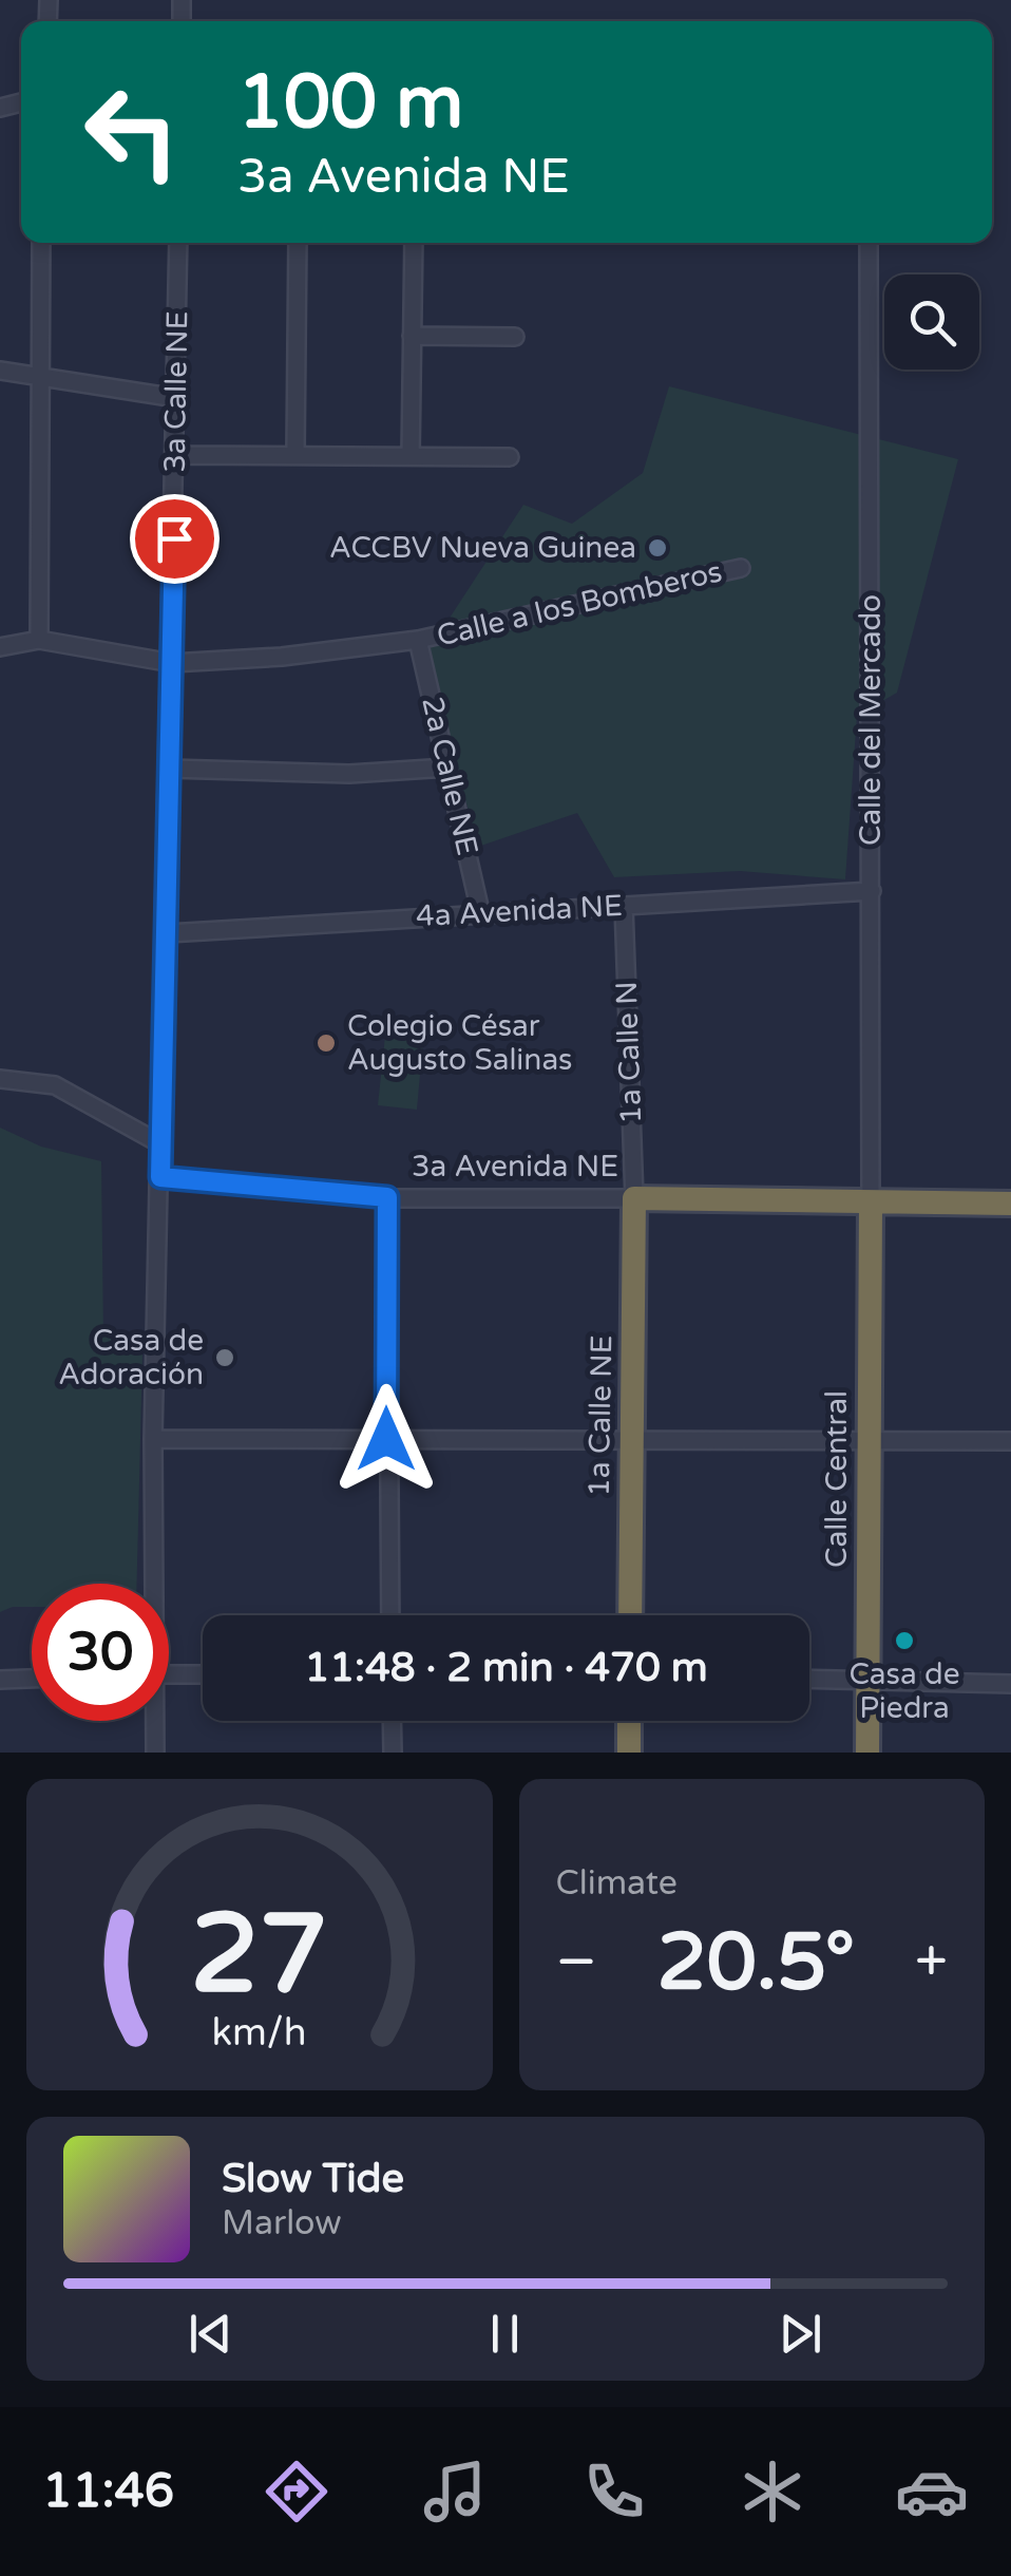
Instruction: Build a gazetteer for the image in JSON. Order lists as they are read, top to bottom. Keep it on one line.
{"streets":{"highway":["3a Avenida NE","1a Calle NE","Calle Central"],"street":["3a Calle NE","Calle a los Bomberos","Calle del Mercado","2a Calle NE","4a Avenida NE","1a Calle N"]},"crossings":[["3a Calle NE","Calle a los Bomberos"],["3a Calle NE","4a Avenida NE"],["3a Calle NE","3a Avenida NE"],["Calle a los Bomberos","2a Calle NE"],["Calle del Mercado","4a Avenida NE"],["Calle del Mercado","3a Avenida NE"],["Calle del Mercado","Calle Central"],["2a Calle NE","4a Avenida NE"],["4a Avenida NE","1a Calle N"],["1a Calle N","3a Avenida NE"],["1a Calle N","1a Calle NE"],["3a Avenida NE","1a Calle NE"],["3a Avenida NE","Calle Central"]],"places":["ACCBV Nueva Guinea","Colegio César Augusto Salinas","Casa de Adoración","Casa de Piedra"],"page":{"turn":["100 m","3a Avenida NE"],"limit":"30","trip":"11:48 · 2 min · 470 m","tile":"Climate","heat":["−","20.5°","+"],"song":["Slow Tide","Marlow"],"tabs":"11:46","gauge":["27","km/h"]}}
